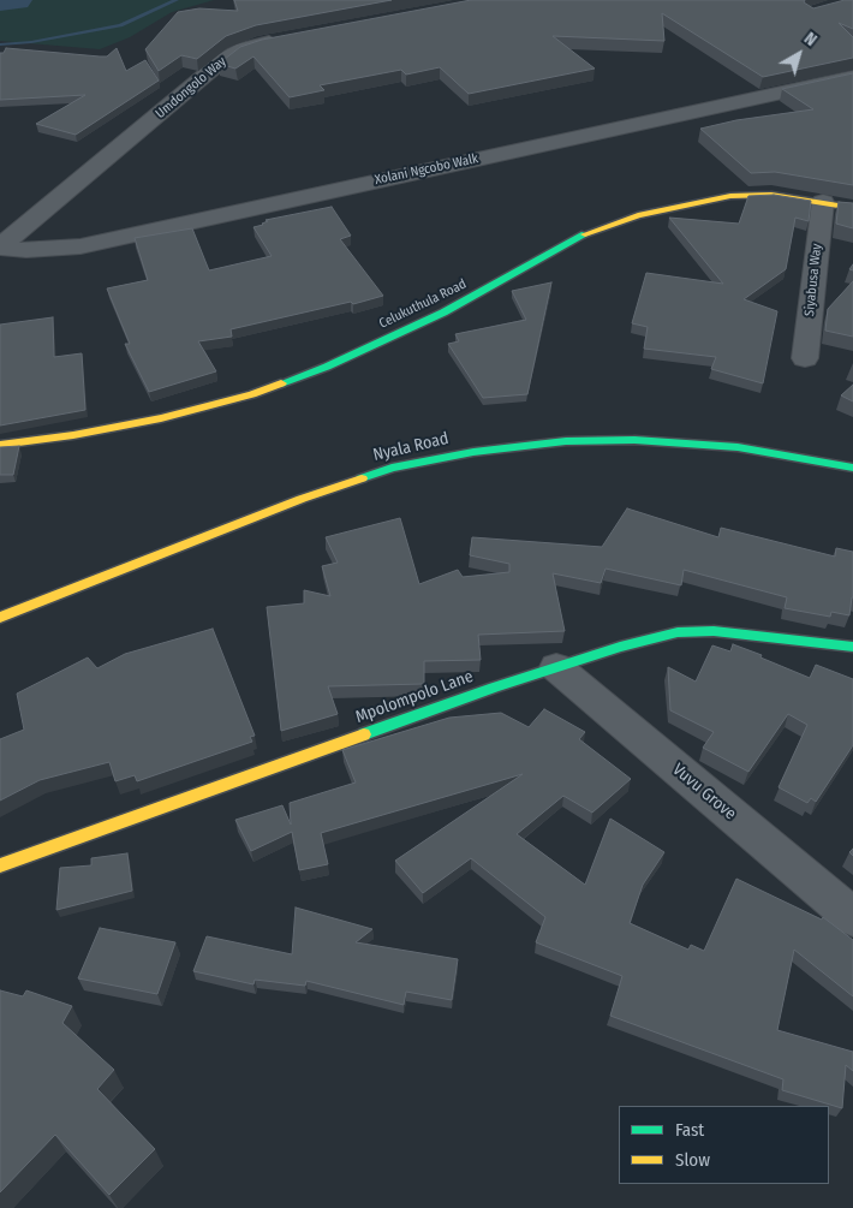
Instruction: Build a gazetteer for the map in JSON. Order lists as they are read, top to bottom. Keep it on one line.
{"streets":{"street":["Umdongolo Way","Xolani Ngcobo Walk","Siyabusa Way","Celukuthula Road","Nyala Road","Mpolompolo Lane","Vuvu Grove"]},"crossings":[["Umdongolo Way","Xolani Ngcobo Walk"],["Siyabusa Way","Celukuthula Road"],["Mpolompolo Lane","Vuvu Grove"]],"legend":["Fast","Slow"],"north":"top right"}
